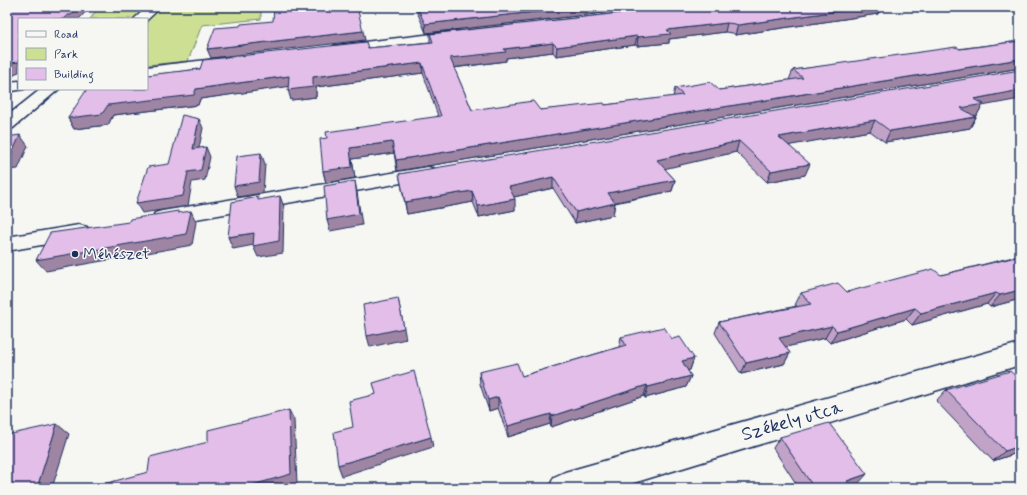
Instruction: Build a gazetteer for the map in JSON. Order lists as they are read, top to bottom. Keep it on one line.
{"streets":{"street":["Székely utca"]},"places":["Méhészet"],"legend":["Road","Park","Building"]}
